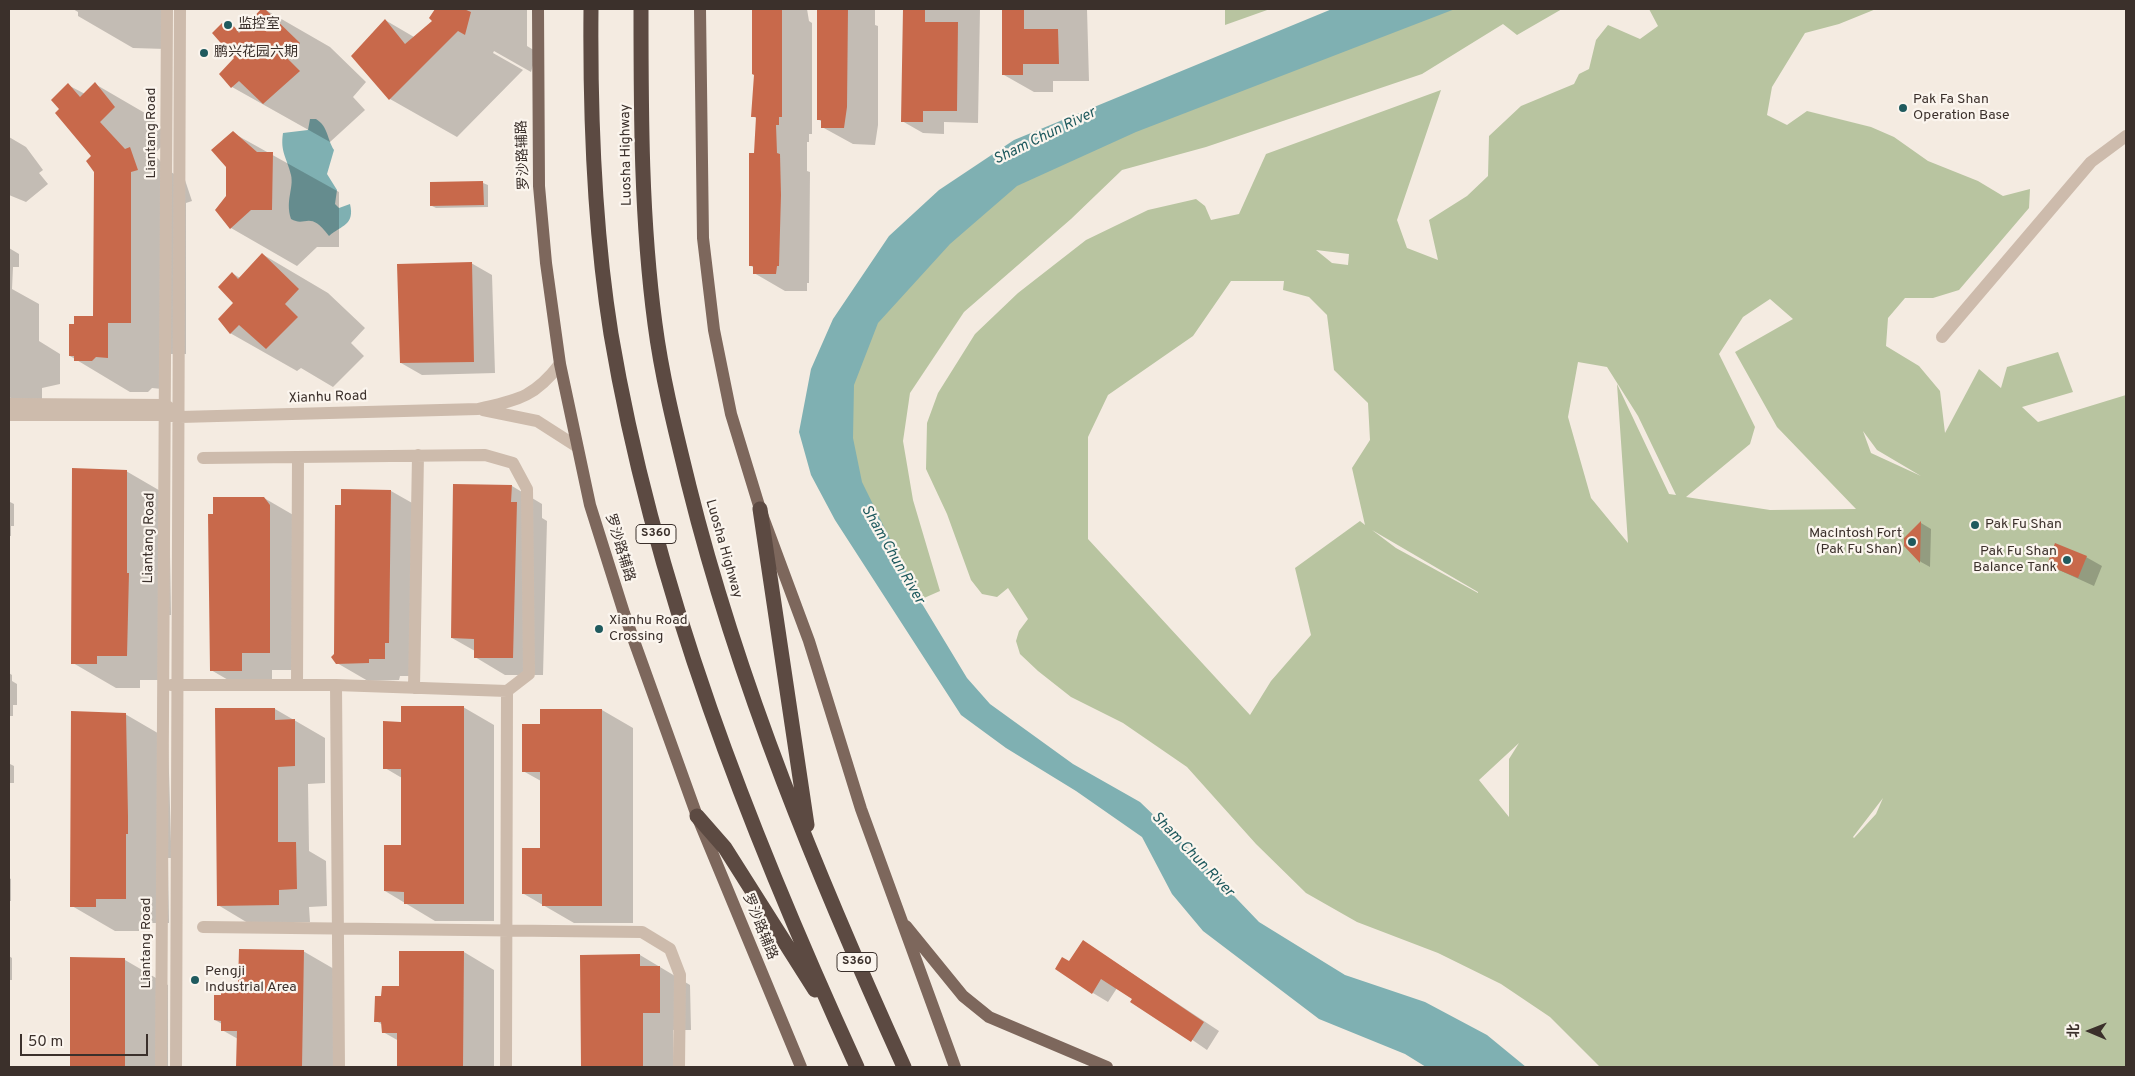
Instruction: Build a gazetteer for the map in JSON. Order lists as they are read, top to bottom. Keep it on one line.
{"streets":{"highway":["Luosha Highway","S360"],"main road":["罗沙路辅路"],"street":["Liantang Road","Xianhu Road"]},"crossings":[["Liantang Road","Xianhu Road"]],"water":["Sham Chun River"],"places":["监控室","鹏兴花园六期","Pak Fa Shan Operation Base","Pak Fu Shan","MacIntosh Fort (Pak Fu Shan)","Pak Fu Shan Balance Tank","Xianhu Road Crossing","Pengji Industrial Area"],"scale_bar":"50 m","north":"left"}
